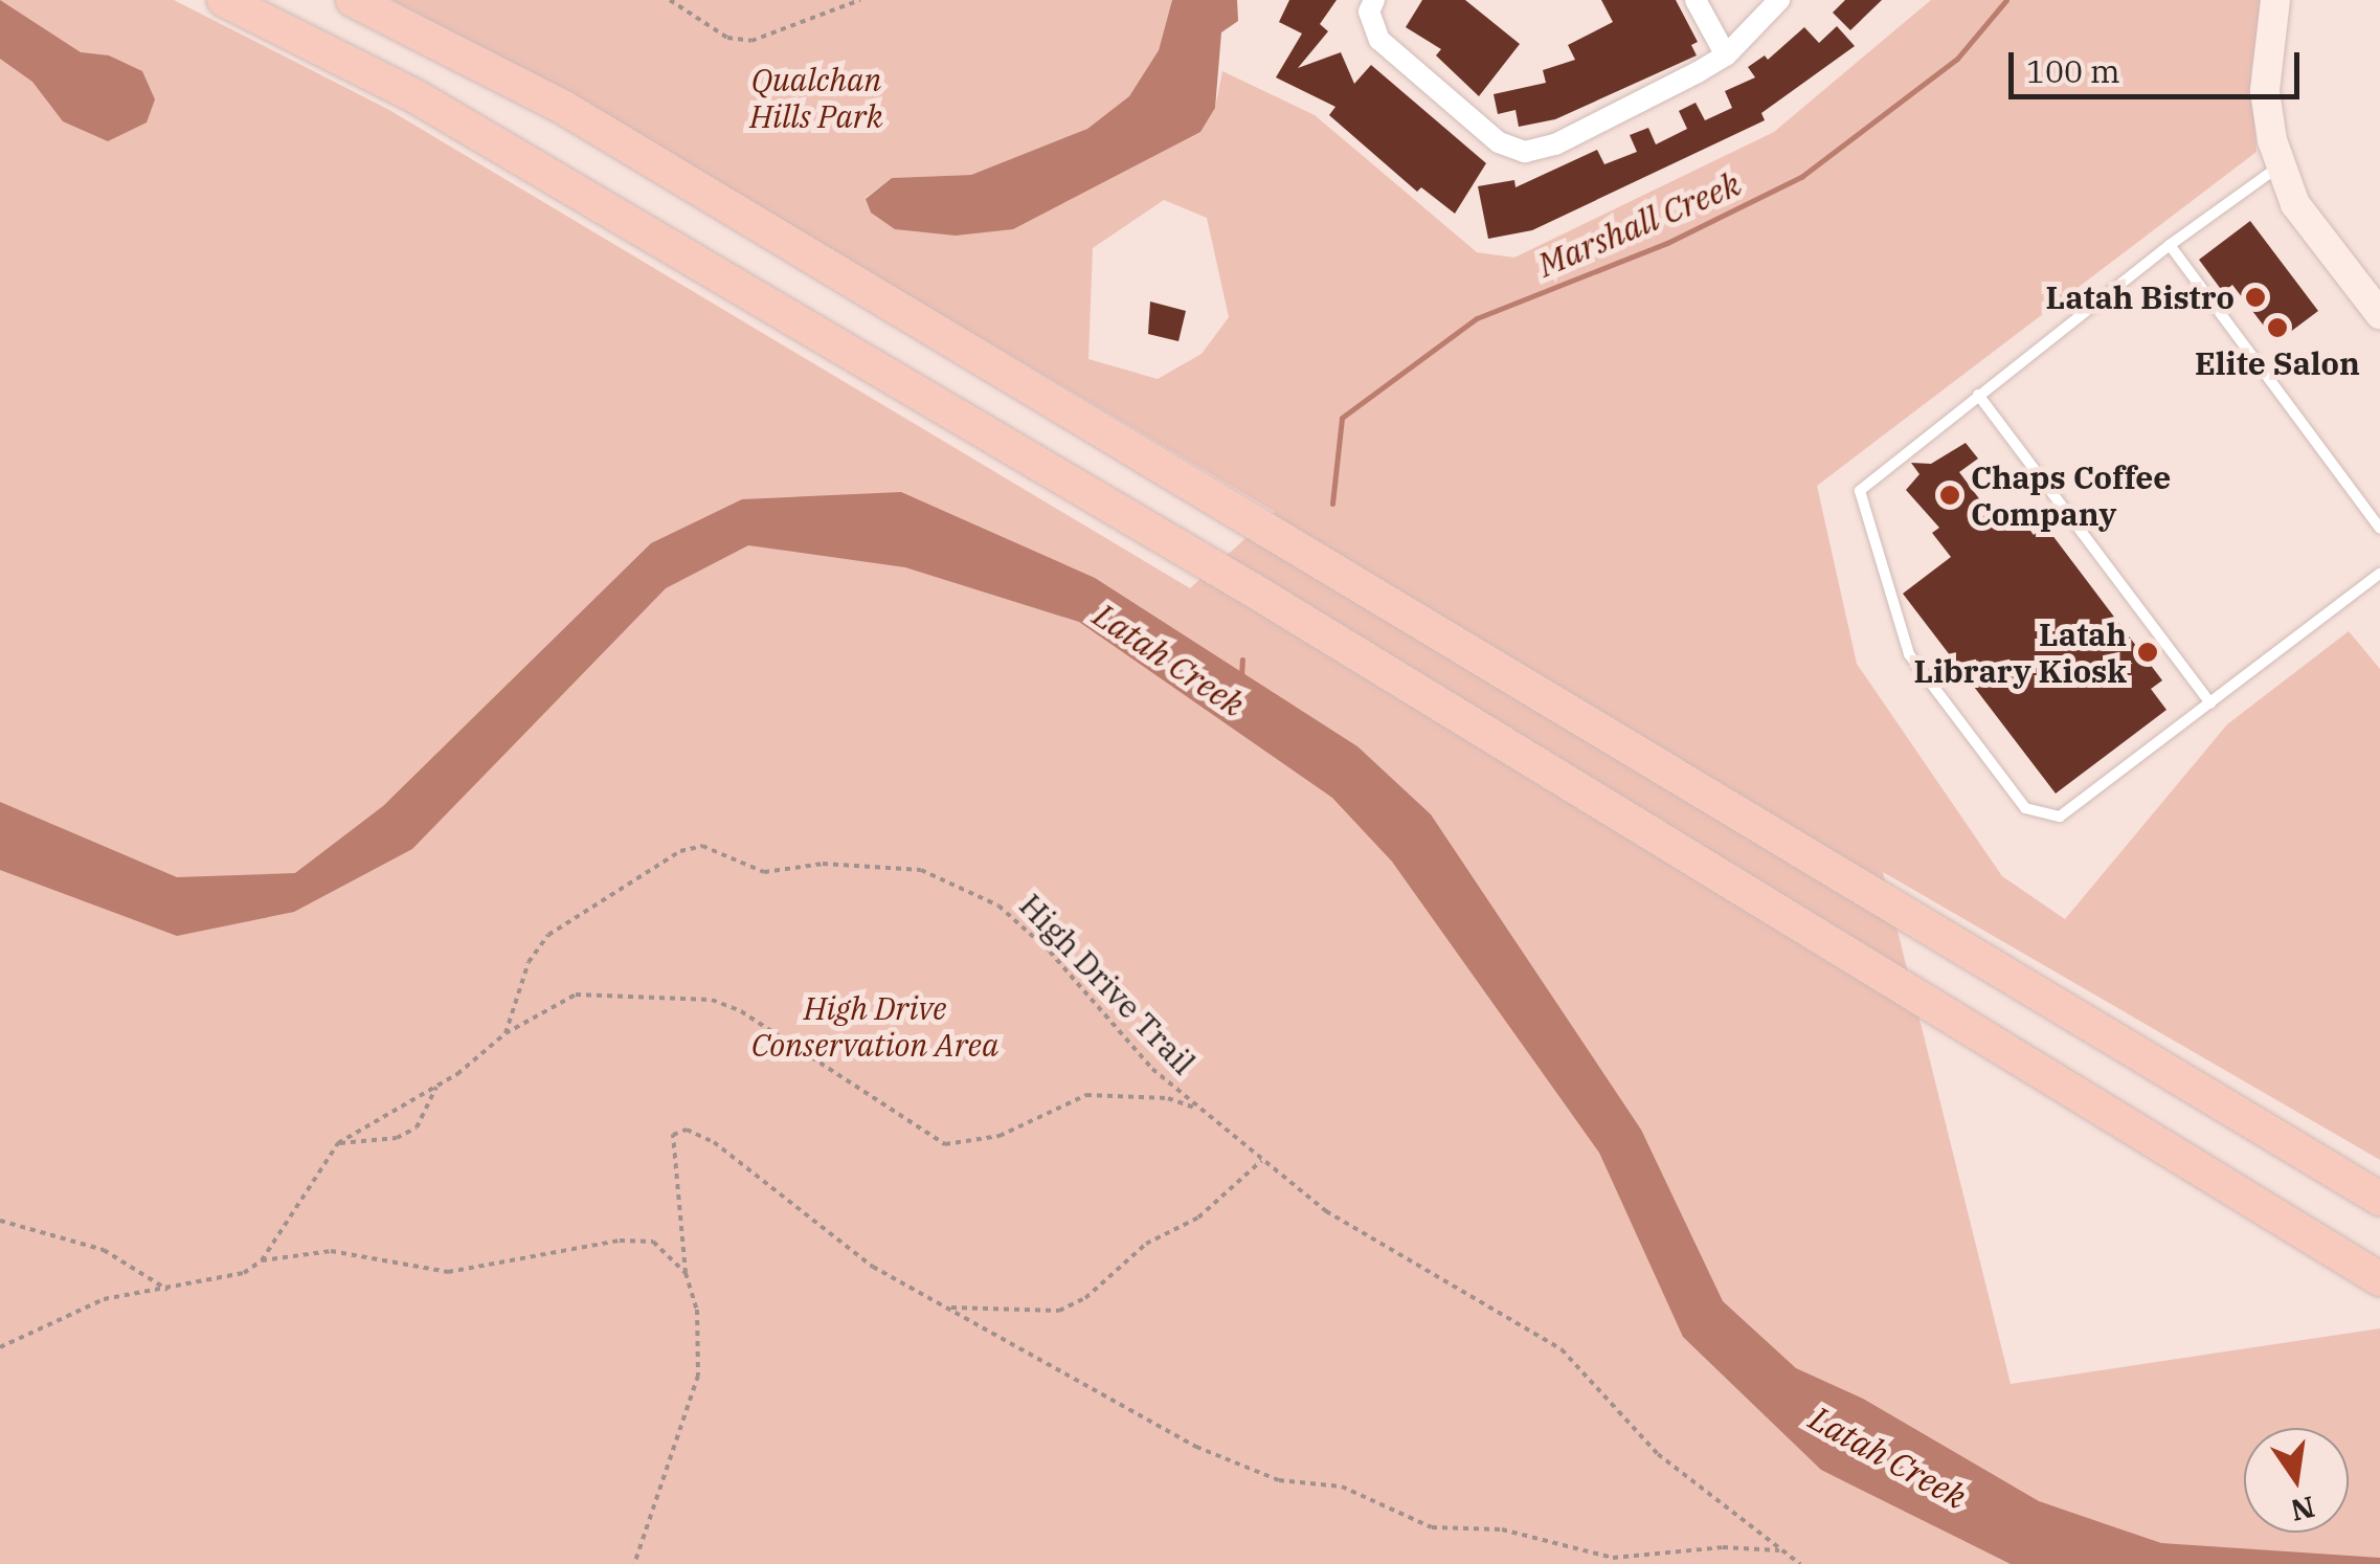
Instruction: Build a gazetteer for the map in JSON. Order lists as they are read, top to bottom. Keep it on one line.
{"streets":{"path":["High Drive Trail"]},"water":["Marshall Creek","Latah Creek"],"parks":["Qualchan Hills Park","High Drive Conservation Area"],"places":["Latah Bistro","Elite Salon","Chaps Coffee Company","Latah Library Kiosk"],"scale_bar":"100 m","north":"bottom"}
